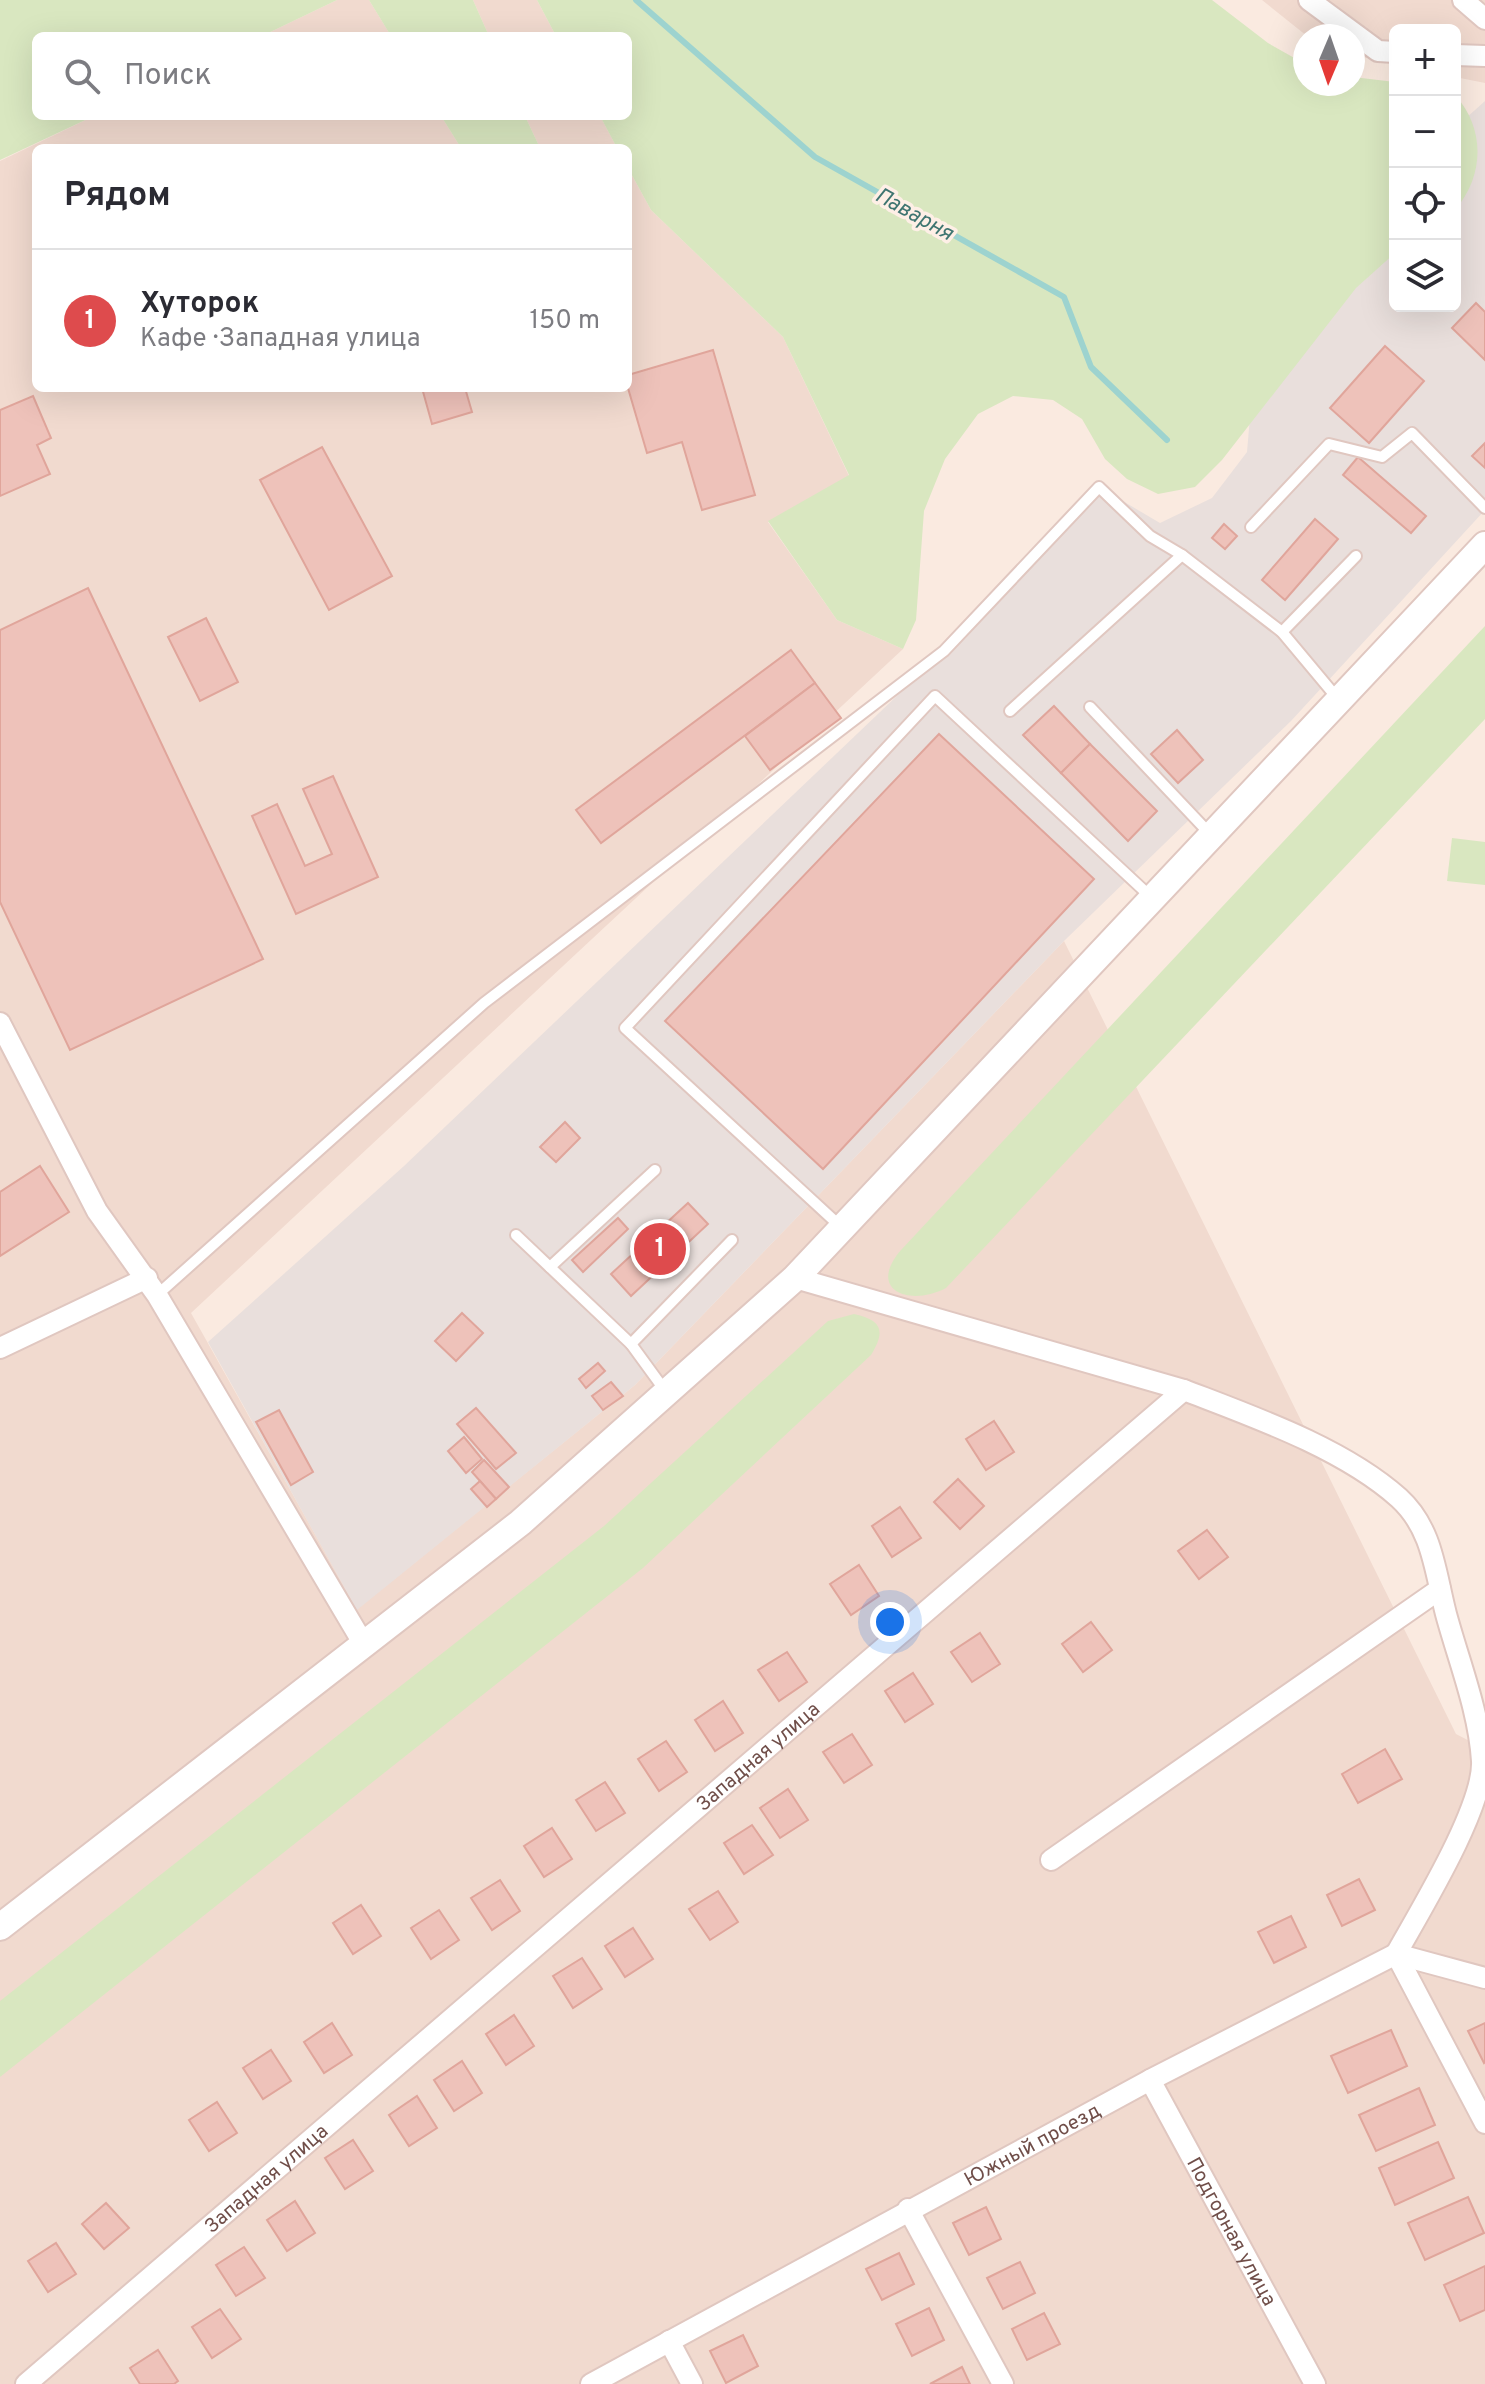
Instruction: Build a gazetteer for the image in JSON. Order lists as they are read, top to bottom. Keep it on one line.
{"streets":{"street":["Западная улица","Южный проезд","Подгорная улица"]},"crossings":[["Южный проезд","Подгорная улица"]],"water":["Паварня"],"north":"bottom","page":{"map_buttons":["+","−"],"search":"Поиск","heading":"Рядом","list":[{"mark":"1","name":"Хуторок","note":"Кафе · Западная улица","value":"150 m"}],"pins":"1"}}
